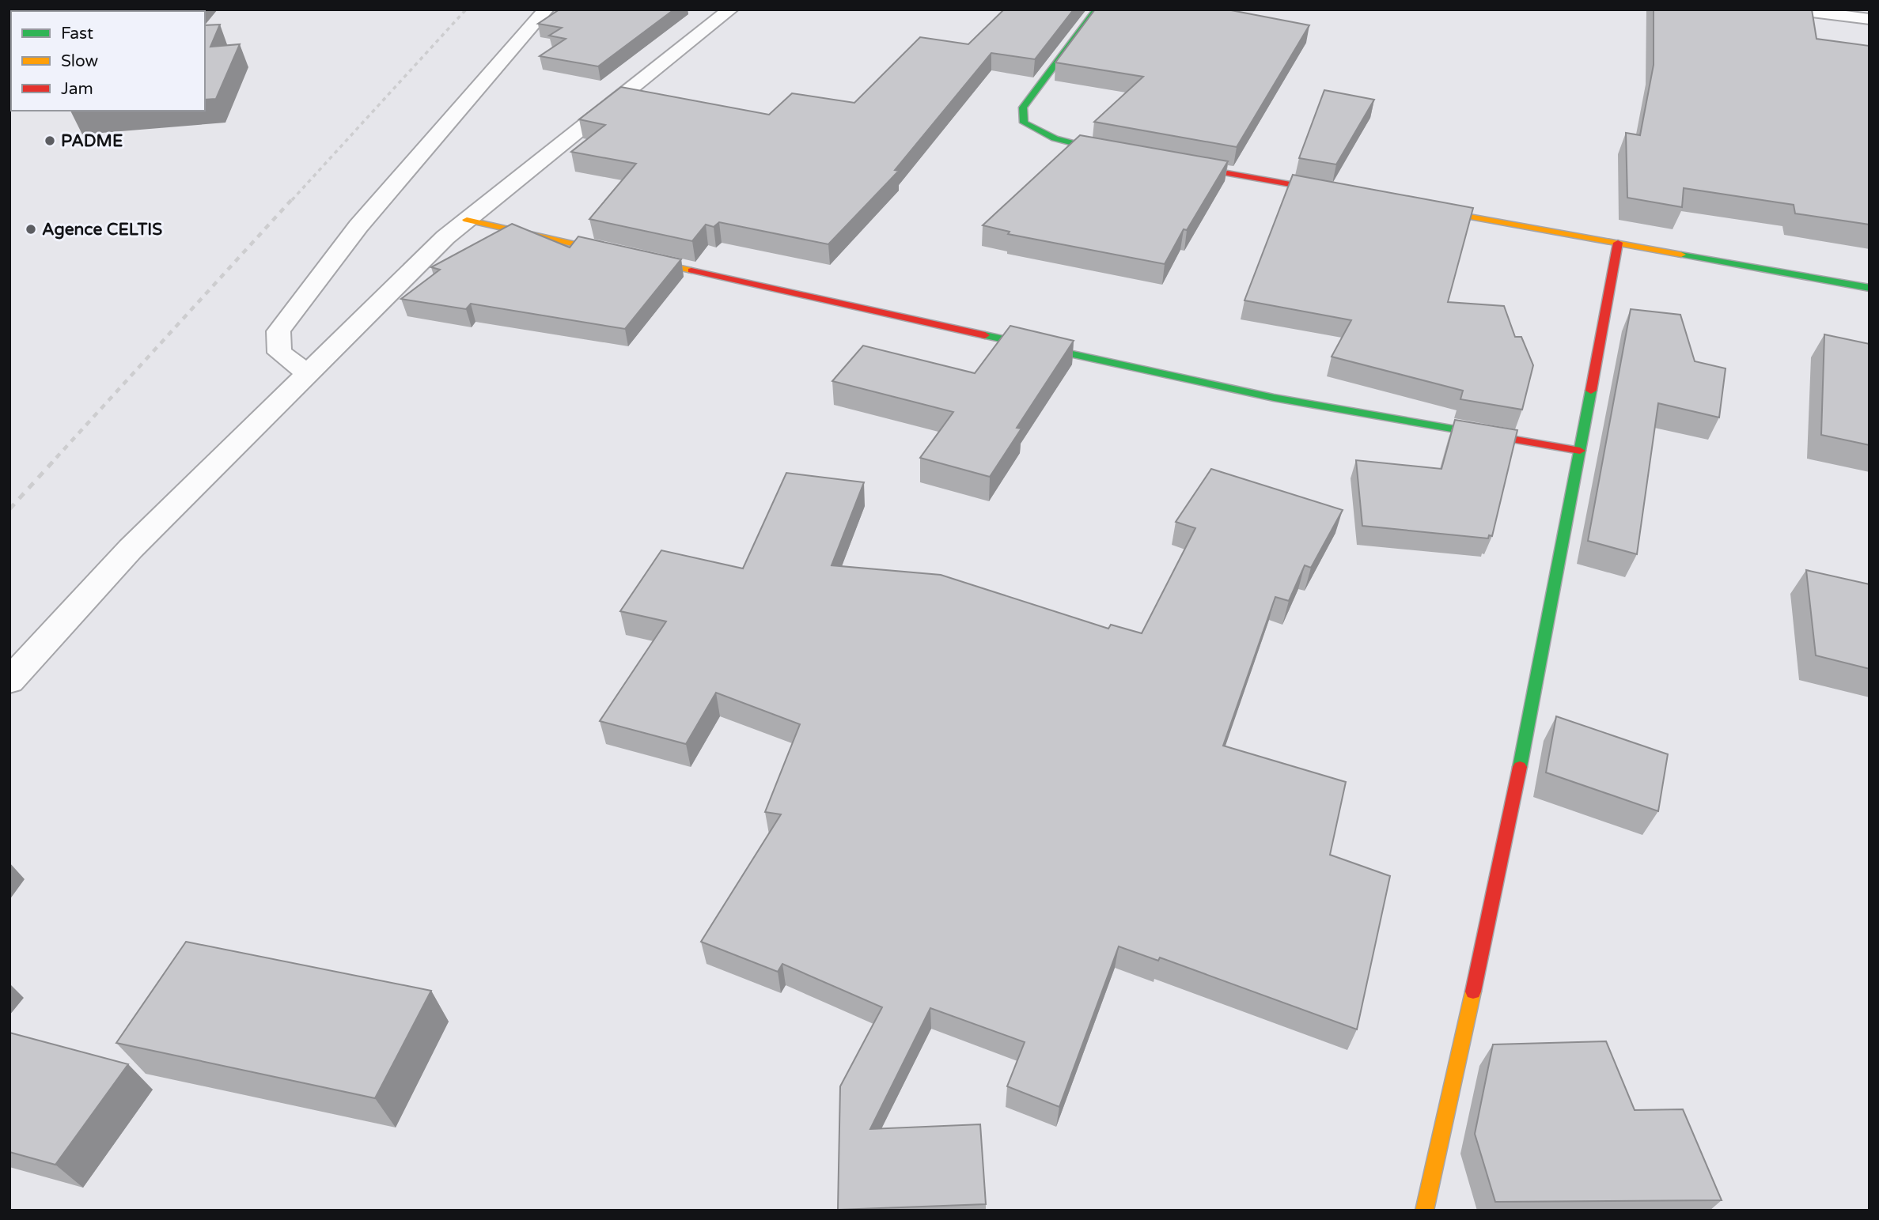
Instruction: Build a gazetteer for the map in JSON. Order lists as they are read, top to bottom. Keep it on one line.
{"places":["PADME","Agence CELTIS"],"legend":["Fast","Slow","Jam"]}
